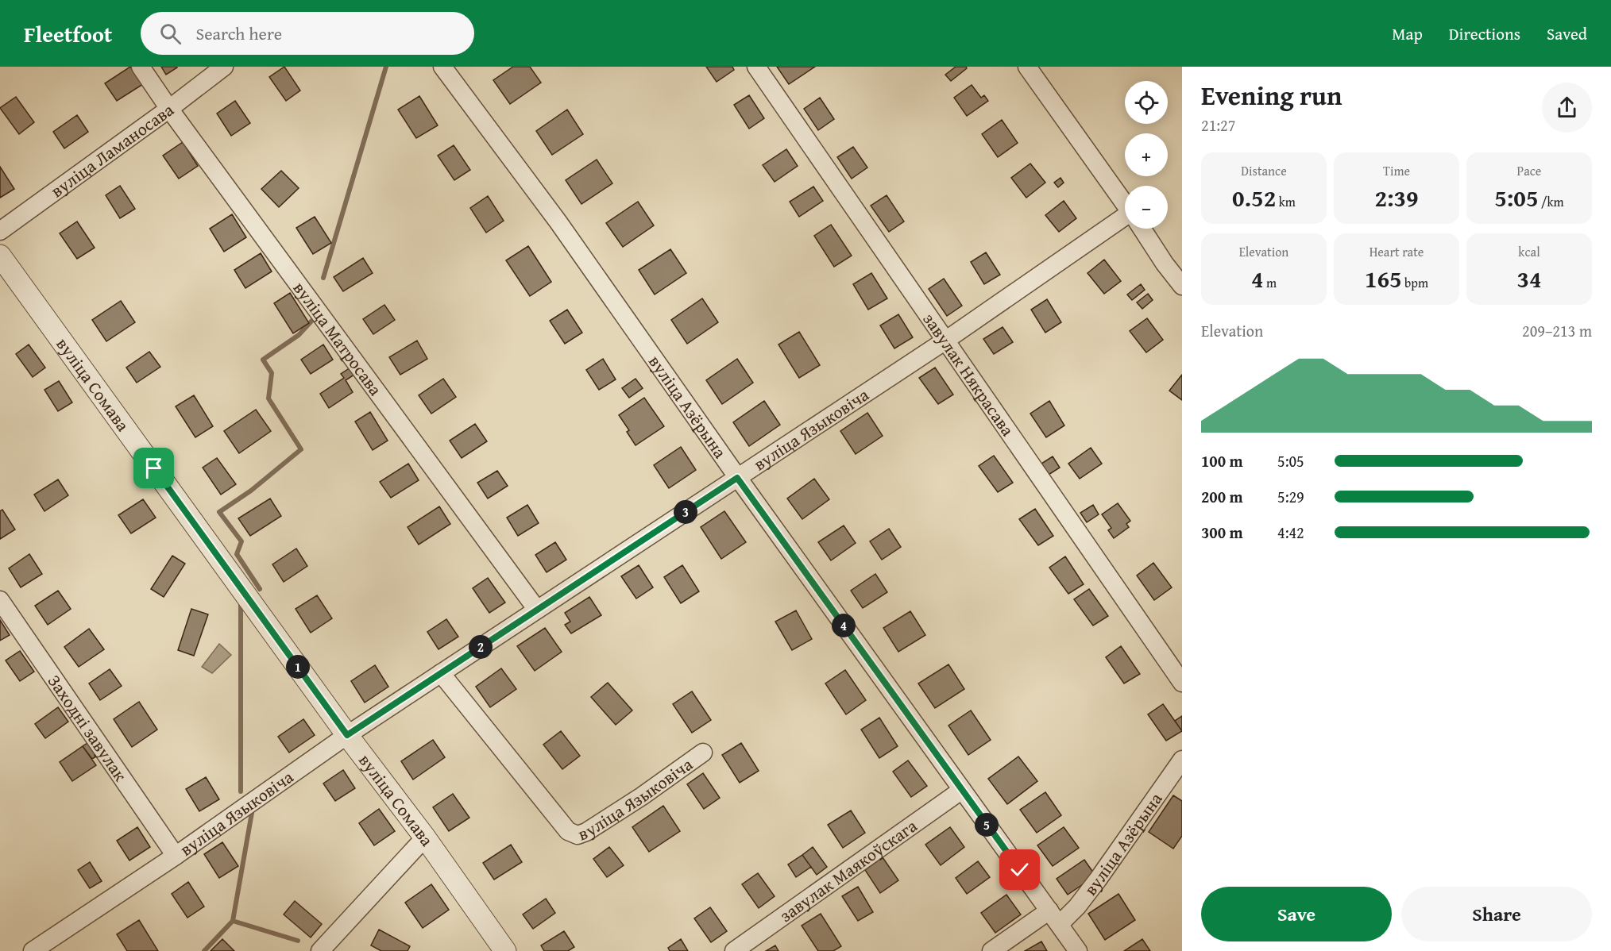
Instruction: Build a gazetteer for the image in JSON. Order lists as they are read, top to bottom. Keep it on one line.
{"streets":{"street":["вуліца Ламаносава","вуліца Матросава","завулак Някрасава","вуліца Сомава","вуліца Азёрына","вуліца Языковіча","Заходні завулак","завулак Маякоўскага"]},"crossings":[["вуліца Ламаносава","вуліца Матросава"],["вуліца Матросава","вуліца Языковіча"],["завулак Някрасава","вуліца Языковіча"],["вуліца Сомава","вуліца Языковіча"],["вуліца Азёрына","вуліца Языковіча"],["вуліца Азёрына","завулак Маякоўскага"],["вуліца Языковіча","Заходні завулак"]],"page":{"header":"Fleetfoot","search":"Search here","nav":["Map","Directions","Saved"],"heading":["Evening run","21:27"],"map_buttons":["+","−"],"stats":[["Distance","0.52 km"],["Time","2:39"],["Pace","5:05 /km"],["Elevation","4 m"],["Heart rate","165 bpm"],["kcal","34"]],"chart":["Elevation","209–213 m"],"list":[{"name":"100 m","note":"5:05"},{"name":"200 m","note":"5:29"},{"name":"300 m","note":"4:42"}],"pins":["3","4","2","1","5"],"buttons":["Save","Share"]}}
